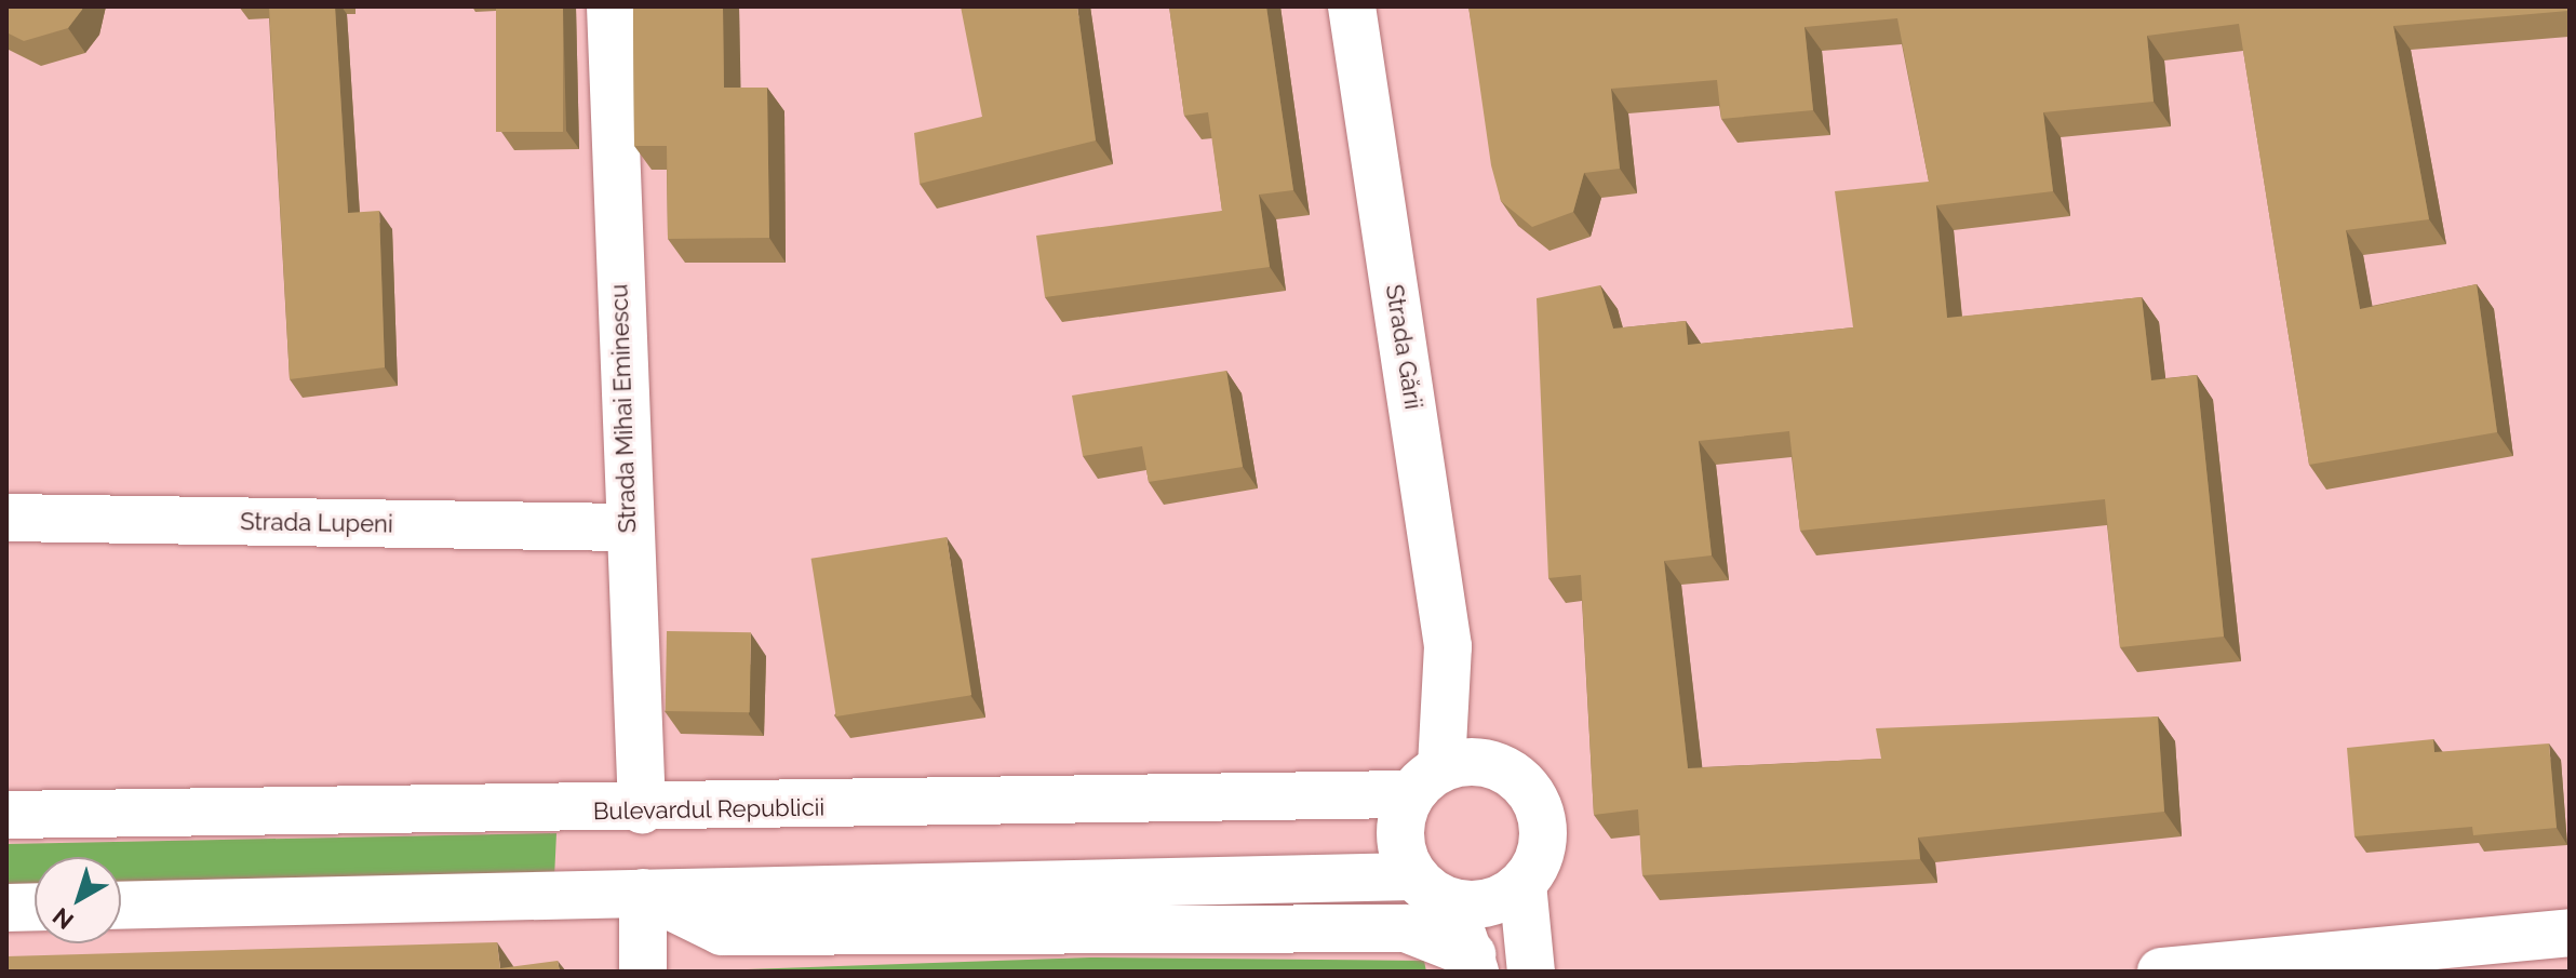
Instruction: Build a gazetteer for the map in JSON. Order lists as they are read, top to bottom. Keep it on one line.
{"streets":{"main road":["Strada Gării","Strada Mihai Eminescu","Strada Lupeni","Bulevardul Republicii"]},"crossings":[["Strada Gării","Bulevardul Republicii"],["Strada Mihai Eminescu","Strada Lupeni"],["Strada Mihai Eminescu","Bulevardul Republicii"]],"north":"bottom left"}
